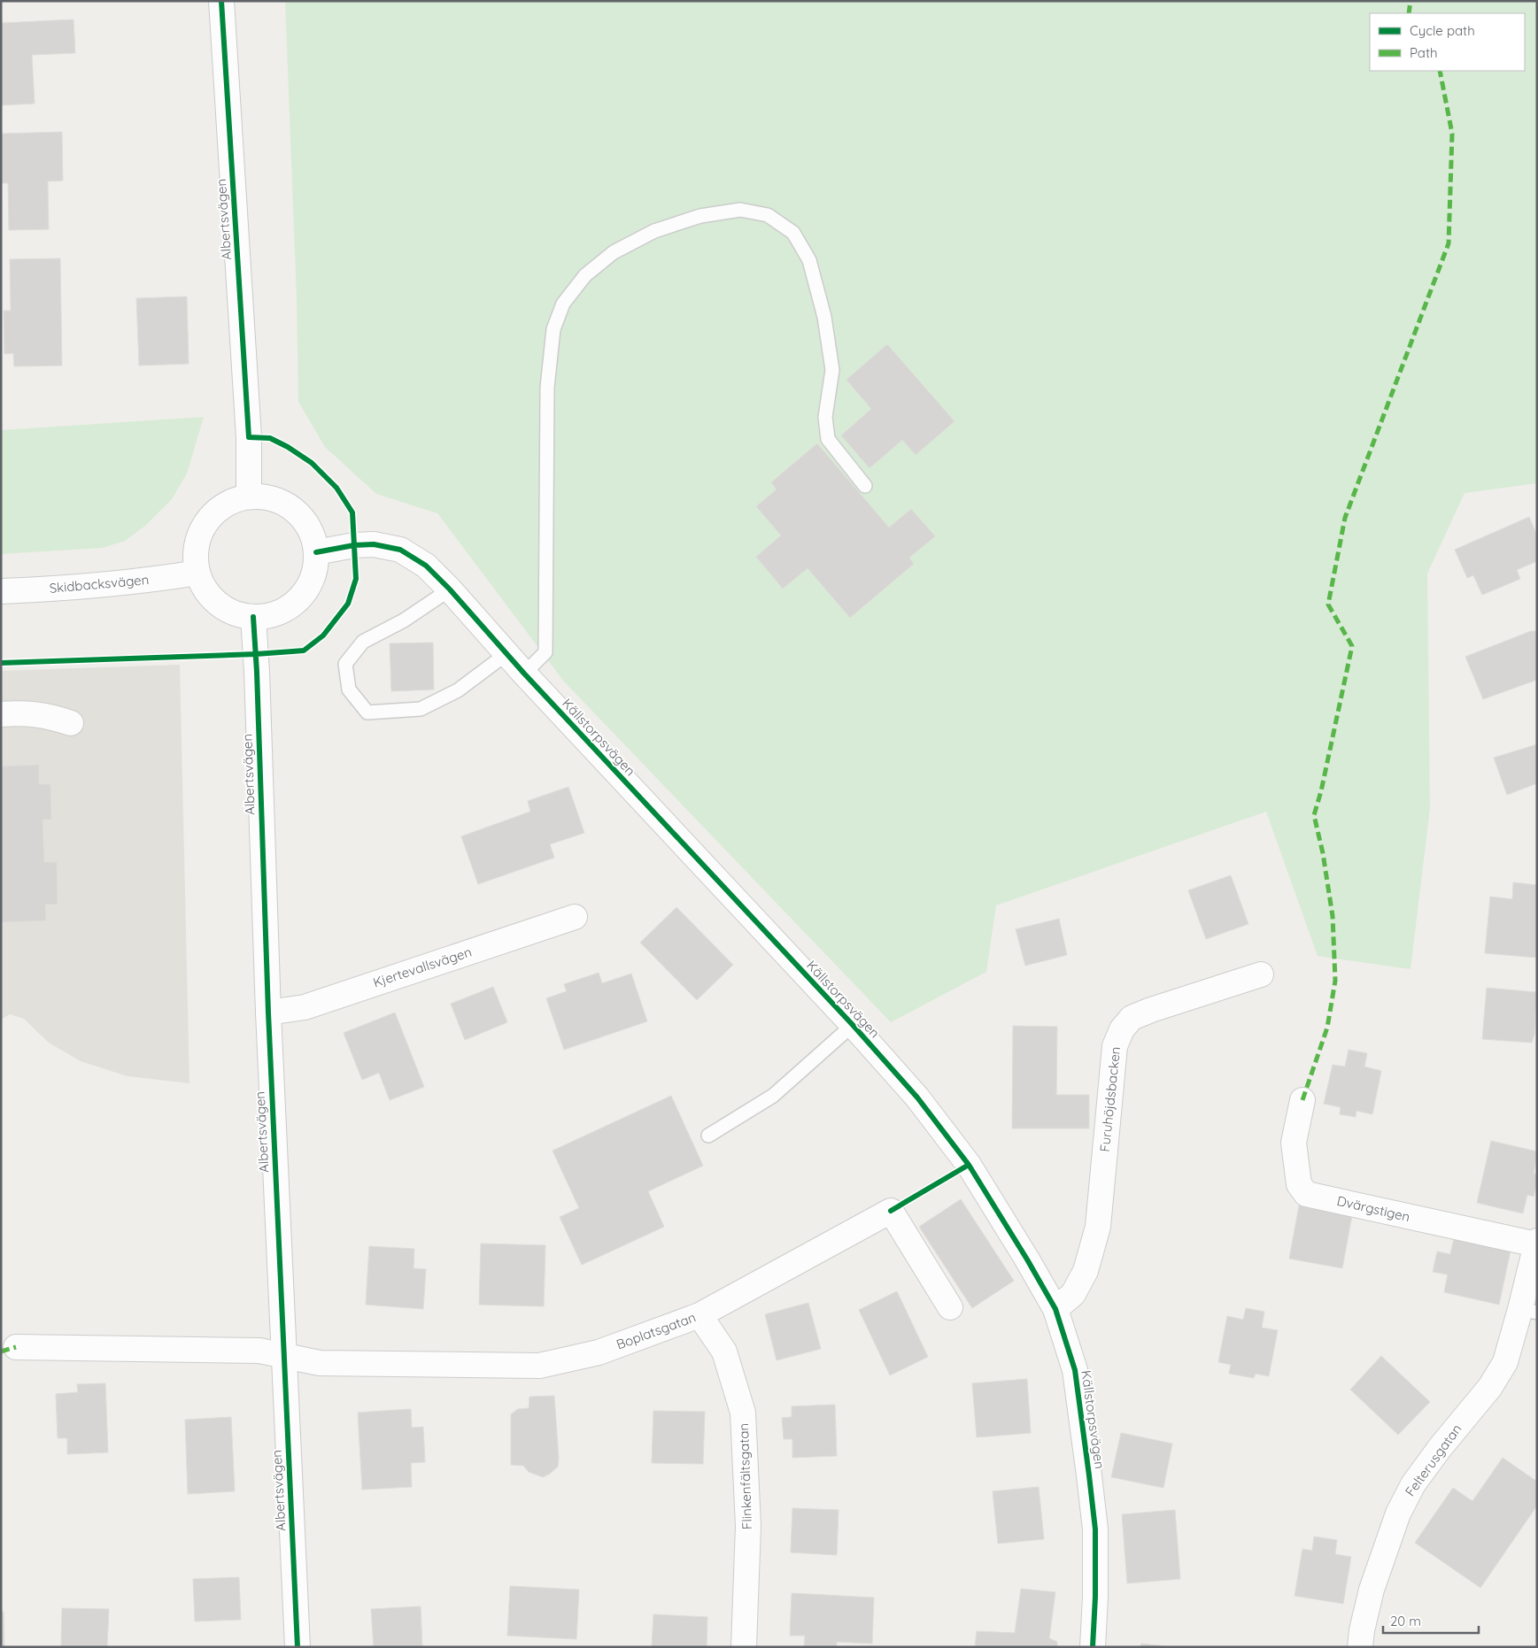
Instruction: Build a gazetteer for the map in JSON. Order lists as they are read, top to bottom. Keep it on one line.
{"streets":{"street":["Albertsvägen","Skidbacksvägen","Källstorpsvägen","Kjertevallsvägen","Furuhöjdsbacken","Dvärgstigen","Boplatsgatan","Felterusgatan","Flinkenfältsgatan"]},"crossings":[["Albertsvägen","Skidbacksvägen"],["Albertsvägen","Källstorpsvägen"],["Albertsvägen","Kjertevallsvägen"],["Albertsvägen","Boplatsgatan"],["Skidbacksvägen","Källstorpsvägen"],["Källstorpsvägen","Furuhöjdsbacken"],["Dvärgstigen","Felterusgatan"],["Boplatsgatan","Flinkenfältsgatan"]],"legend":["Cycle path","Path"],"scale_bar":"20 m"}
